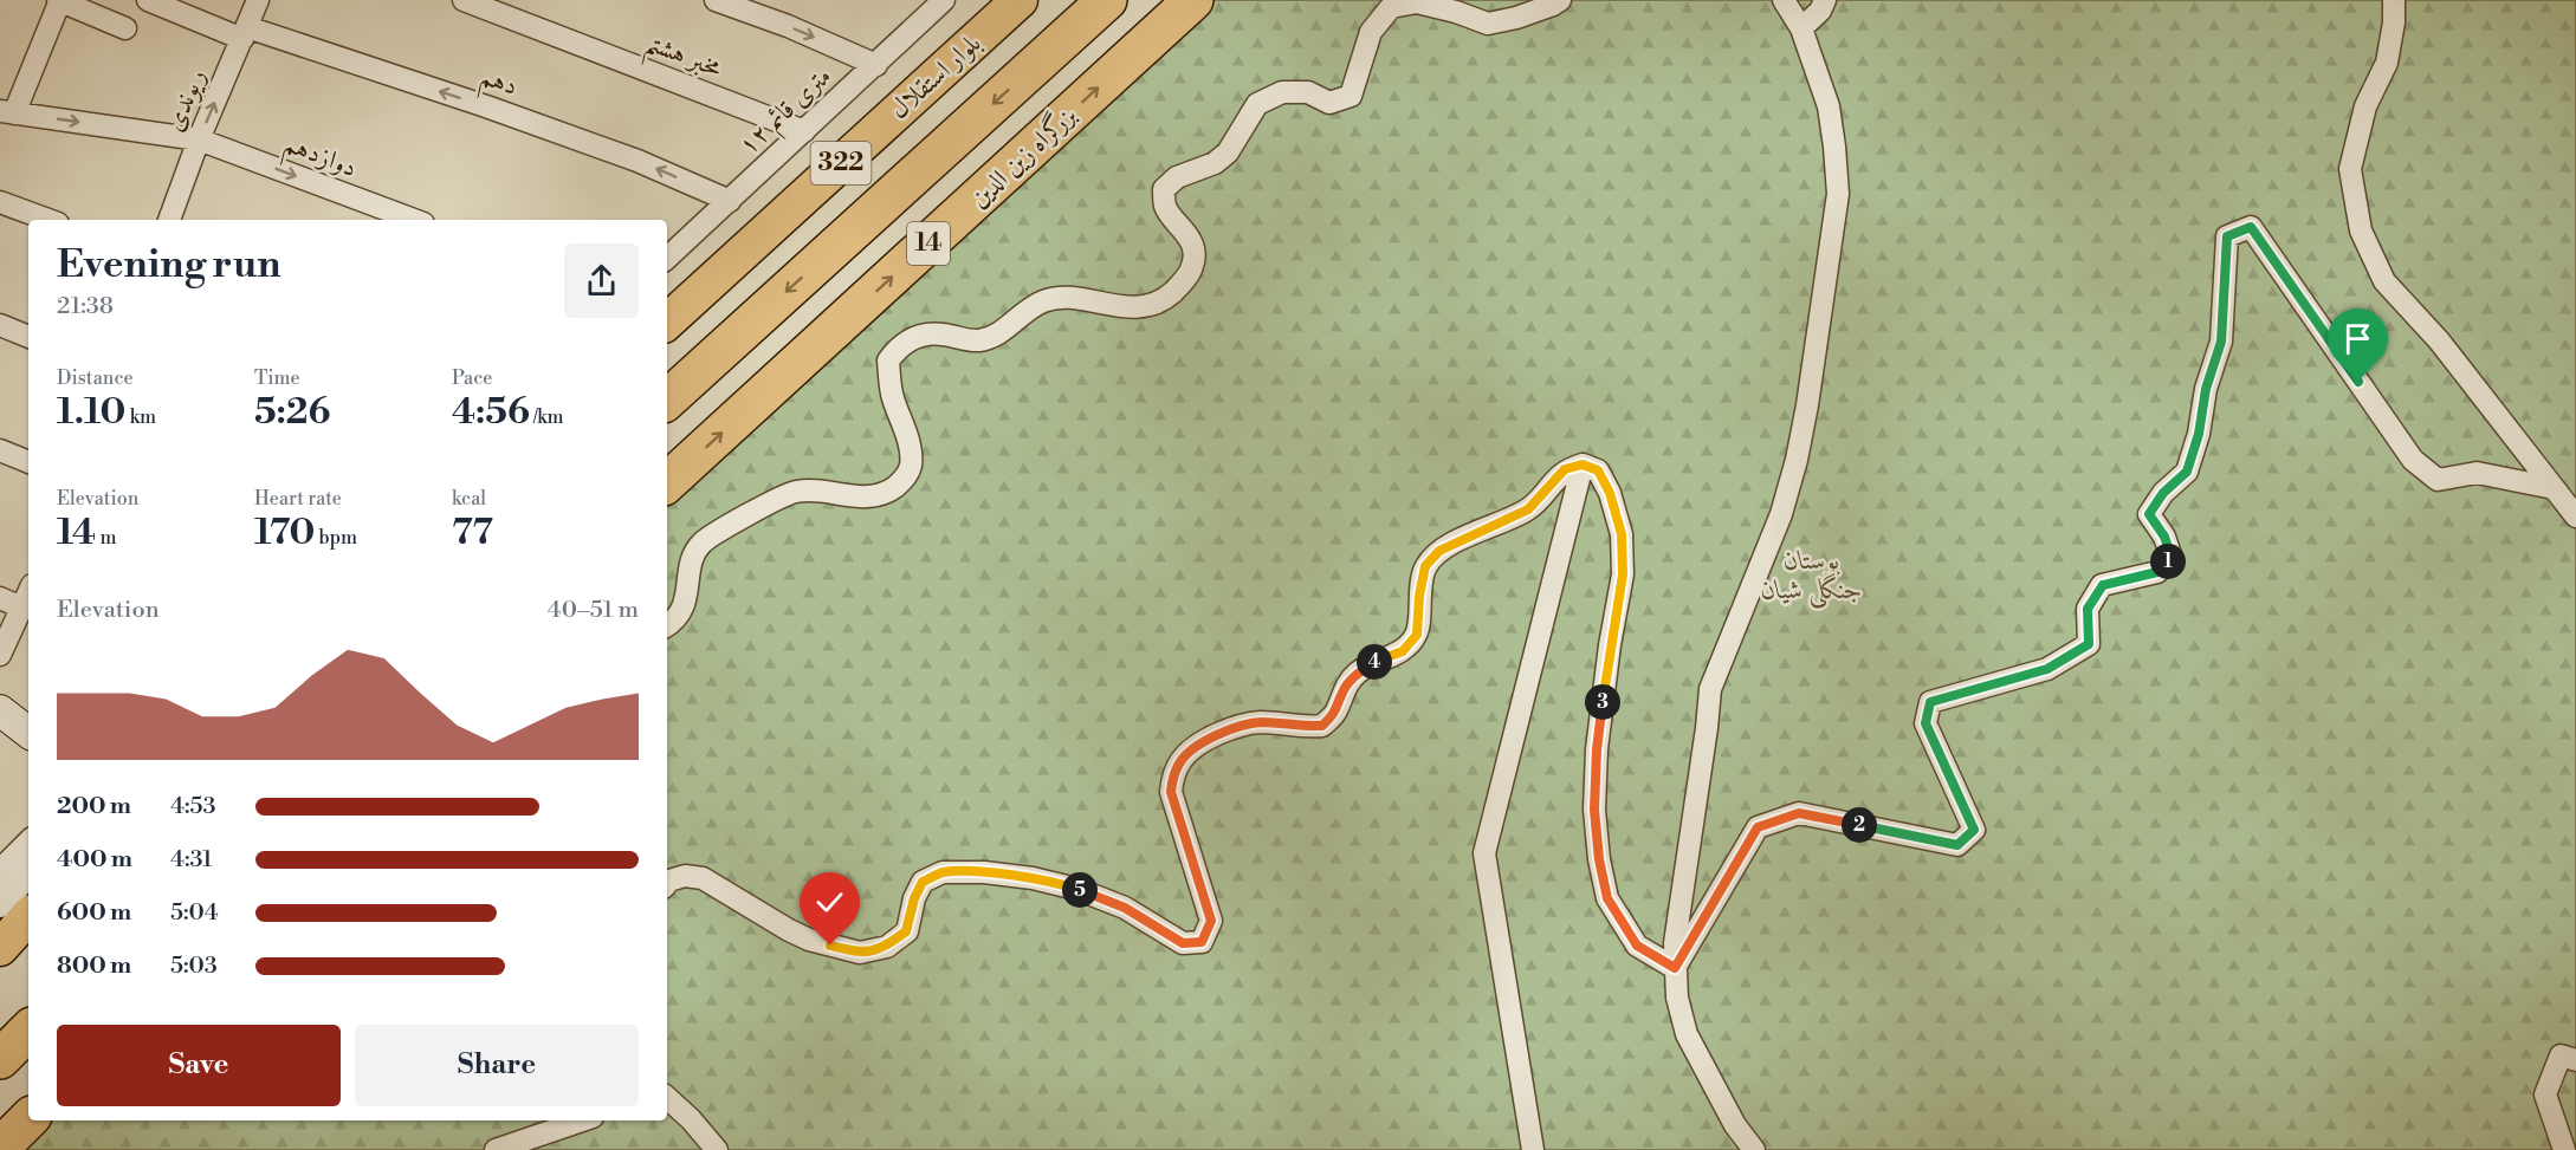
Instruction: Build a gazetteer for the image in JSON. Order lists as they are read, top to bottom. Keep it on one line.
{"streets":{"highway":["بزرگراه زین الدین","14"],"main road":["بلوار استقلال","322"],"street":["مخبر هشتم","دهم","ریوندی","۱۲ متری قائم","دوازدهم"]},"crossings":[["مخبر هشتم","۱۲ متری قائم"],["دهم","ریوندی"],["دهم","۱۲ متری قائم"],["ریوندی","دوازدهم"]],"one_way":["دهم","دوازدهم"],"parks":["بوستان جنگلی شیان"],"page":{"heading":["Evening run","21:38"],"stats":[["Distance","1.10 km"],["Time","5:26"],["Pace","4:56 /km"],["Elevation","14 m"],["Heart rate","170 bpm"],["kcal","77"]],"pins":["1","4","3","2","5"],"chart":["Elevation","40–51 m"],"list":[{"name":"200 m","note":"4:53"},{"name":"400 m","note":"4:31"},{"name":"600 m","note":"5:04"},{"name":"800 m","note":"5:03"}],"buttons":["Save","Share"]}}
